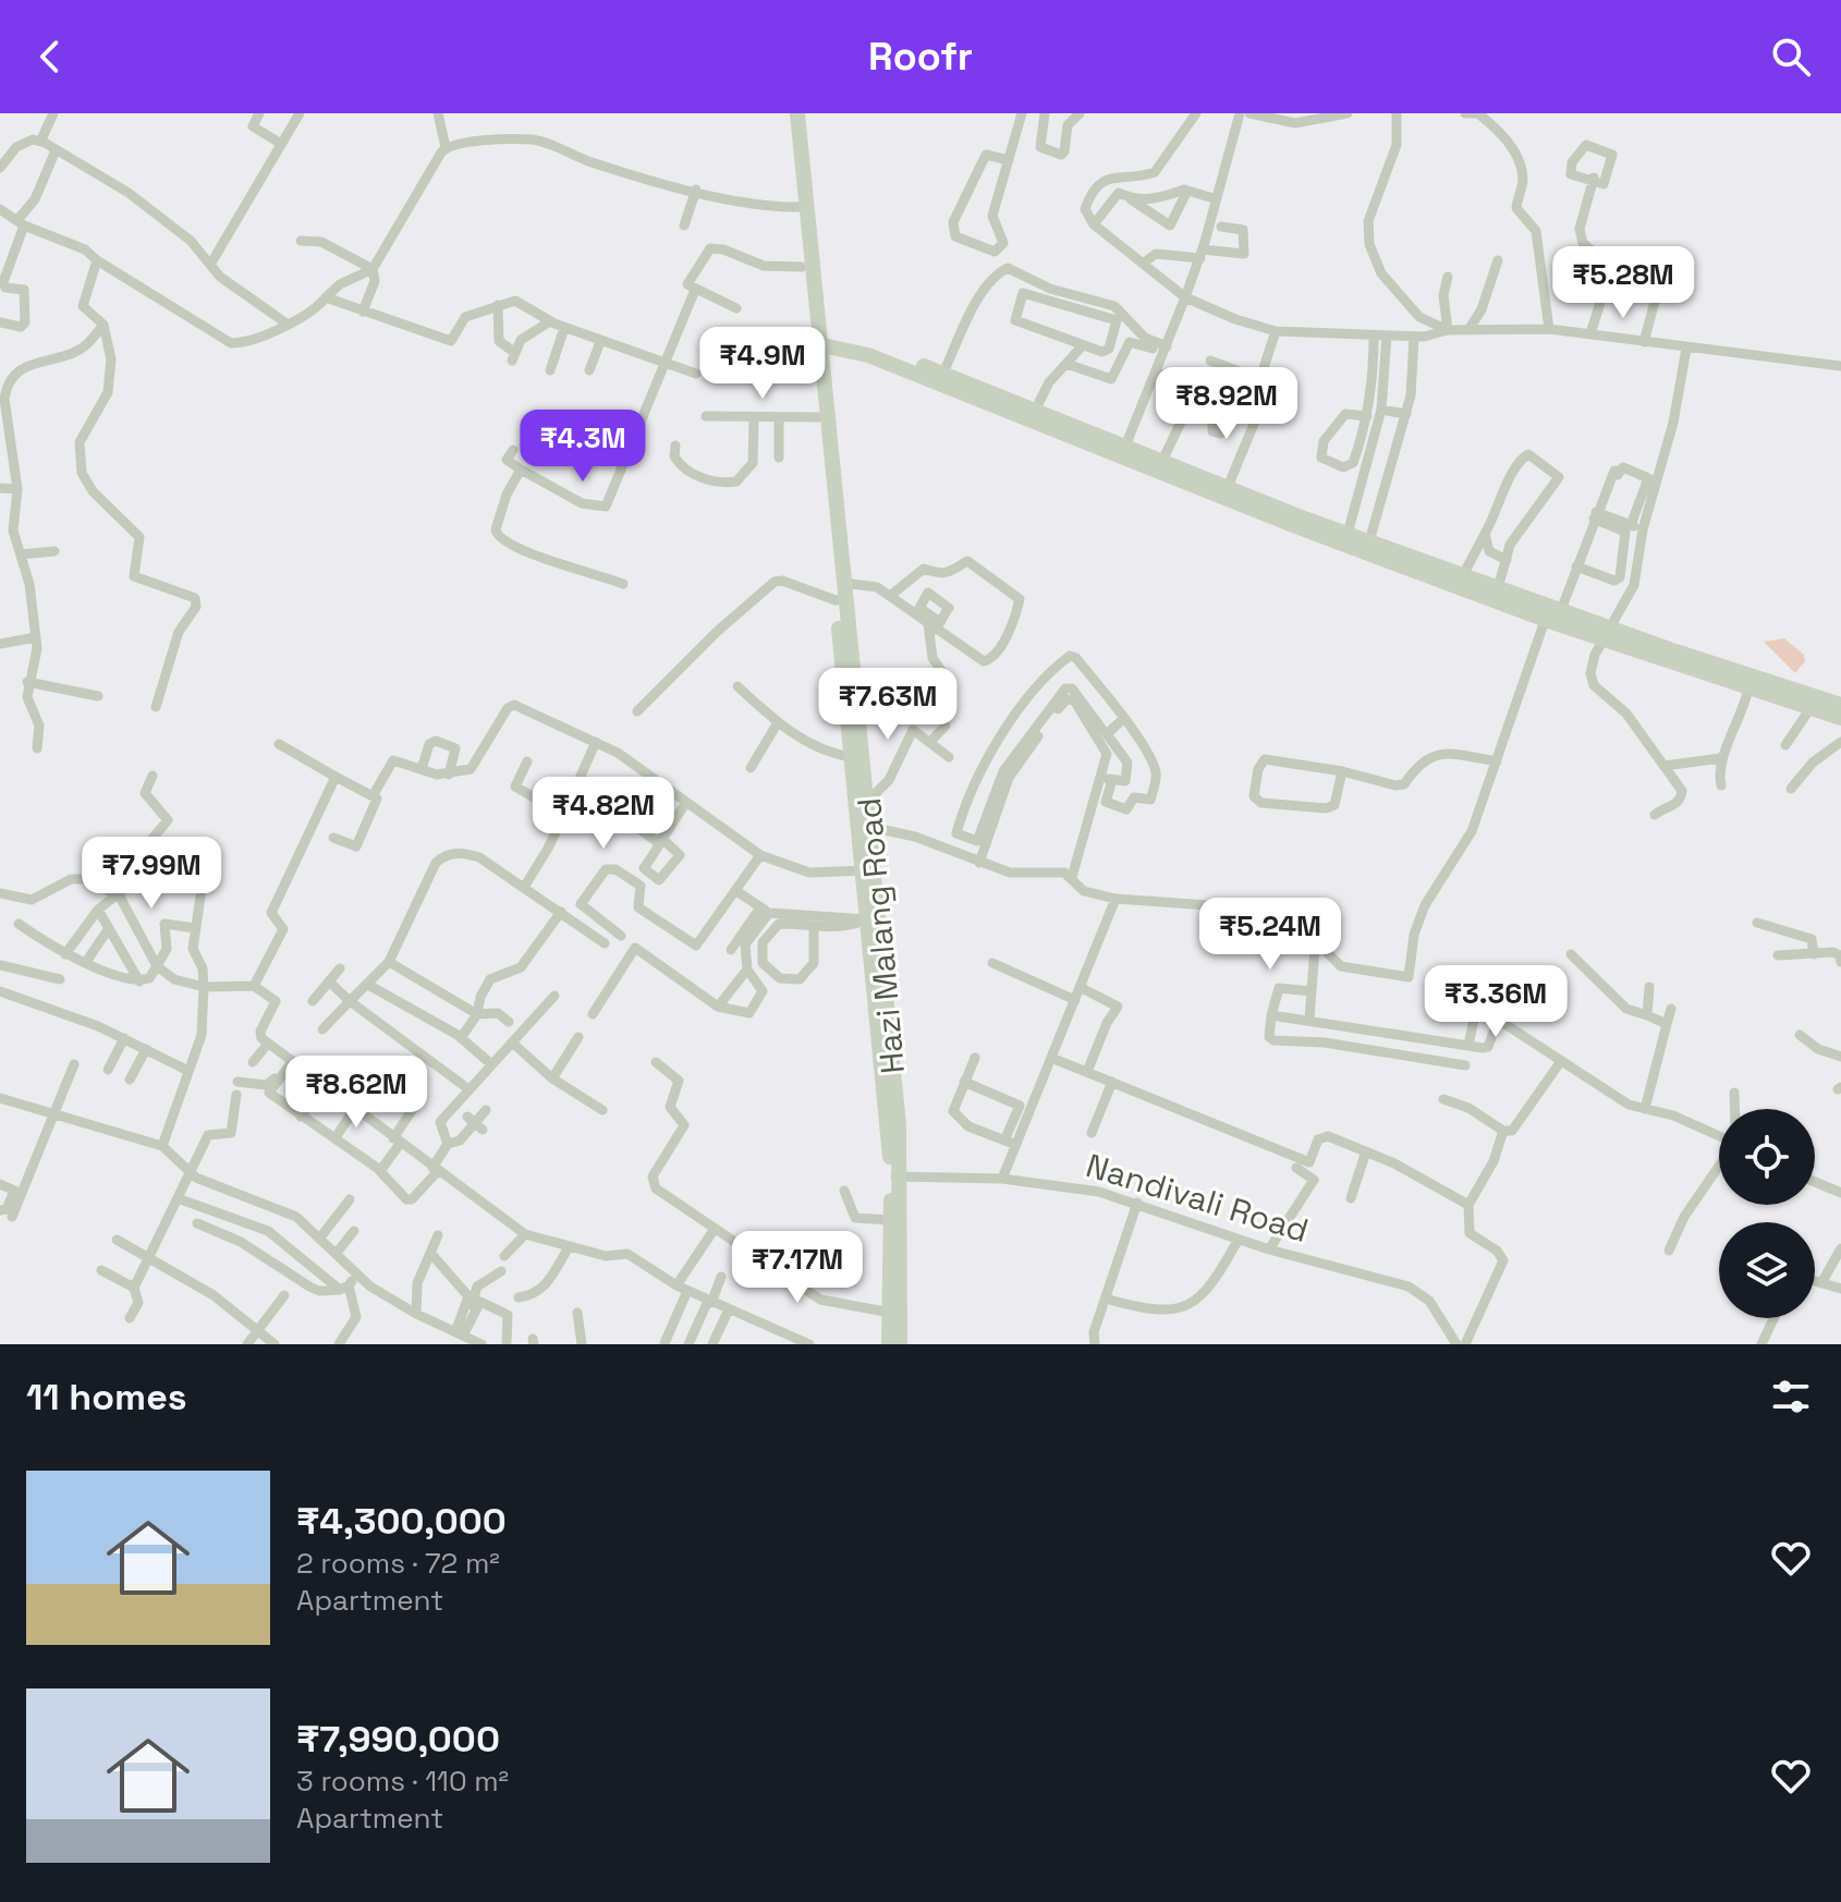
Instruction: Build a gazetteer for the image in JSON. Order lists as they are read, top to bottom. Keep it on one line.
{"streets":{"street":["Hazi Malang Road","Nandivali Road"]},"crossings":[["Hazi Malang Road","Nandivali Road"]],"page":{"header":"Roofr","price":["₹5.28M","₹4.9M","₹8.92M","₹4.3M","₹7.63M","₹4.82M","₹7.99M","₹5.24M","₹3.36M","₹8.62M","₹7.17M"],"heading":"11 homes","list":[{"name":"₹4,300,000","note":"2 rooms · 72 m² · Apartment"},{"name":"₹7,990,000","note":"3 rooms · 110 m² · Apartment"}]}}
